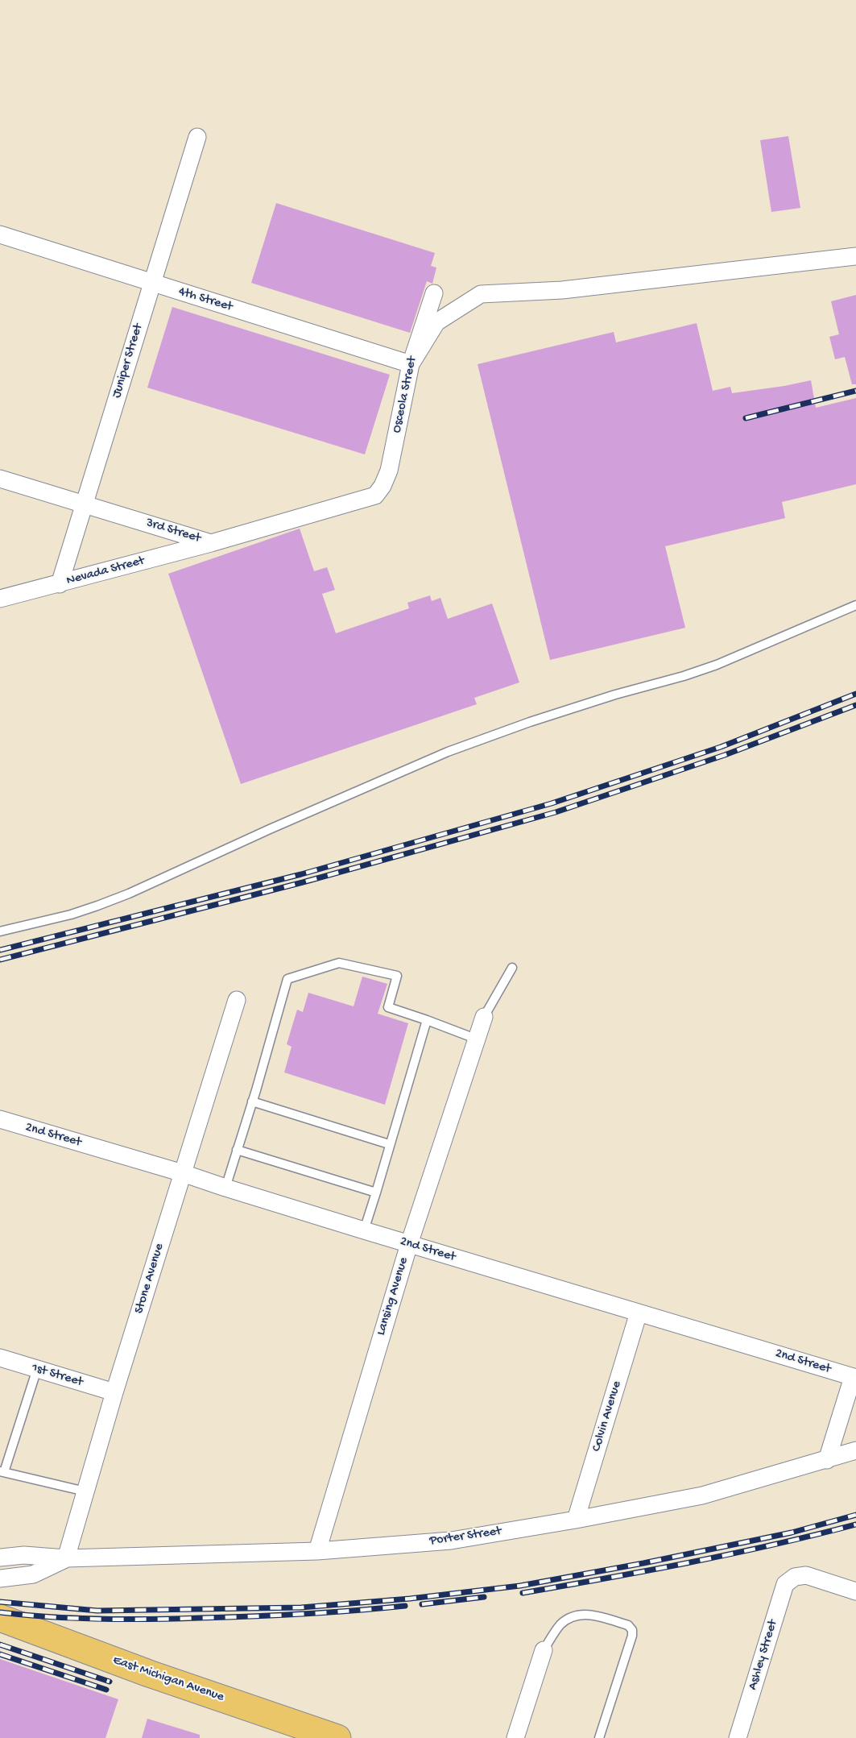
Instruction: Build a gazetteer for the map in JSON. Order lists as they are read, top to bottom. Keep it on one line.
{"streets":{"highway":["East Michigan Avenue"],"street":["4th Street","Juniper Street","Osceola Street","3rd Street","Nevada Street","2nd Street","Stone Avenue","Lansing Avenue","1st Street","Colvin Avenue","Porter Street","Ashley Street"]},"crossings":[["4th Street","Juniper Street"],["4th Street","Osceola Street"],["Juniper Street","3rd Street"],["Juniper Street","Nevada Street"],["Osceola Street","3rd Street"],["3rd Street","Nevada Street"],["2nd Street","Stone Avenue"],["2nd Street","Lansing Avenue"],["2nd Street","Colvin Avenue"],["Stone Avenue","1st Street"],["Stone Avenue","Porter Street"],["Lansing Avenue","Porter Street"],["Colvin Avenue","Porter Street"]]}
